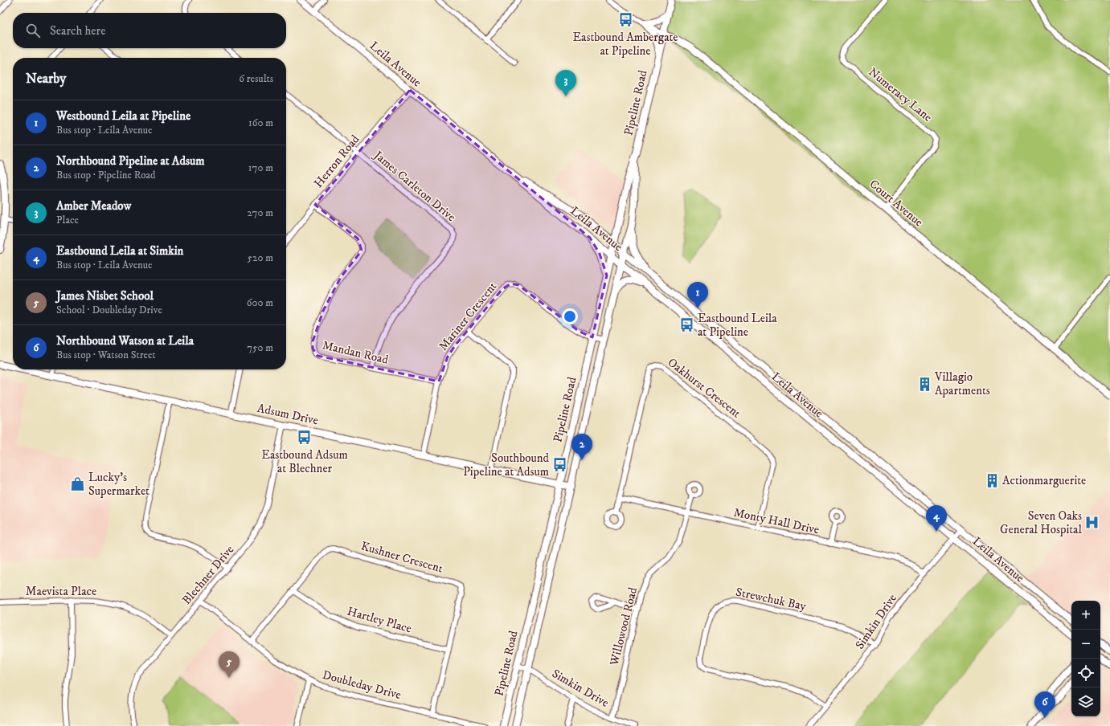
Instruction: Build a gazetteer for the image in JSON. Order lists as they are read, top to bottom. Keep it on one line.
{"streets":{"street":["Leila Avenue","Numeracy Lane","Pipeline Road","Herron Road","James Carleton Drive","Court Avenue","Mariner Crescent","Mandan Road","Oakhurst Crescent","Adsum Drive","Monty Hall Drive","Kushner Crescent","Blechner Drive","Maevista Place","Strewchuk Bay","Hartley Place","Simkin Drive","Willowood Road","Doubleday Drive"]},"crossings":[["Leila Avenue","Pipeline Road"],["Leila Avenue","Herron Road"],["Leila Avenue","Simkin Drive"],["Numeracy Lane","Court Avenue"],["Pipeline Road","Court Avenue"],["Pipeline Road","Mariner Crescent"],["Pipeline Road","Adsum Drive"],["Pipeline Road","Simkin Drive"],["Herron Road","James Carleton Drive"],["Herron Road","Mandan Road"],["James Carleton Drive","Mandan Road"],["Mariner Crescent","Mandan Road"],["Mariner Crescent","Adsum Drive"],["Oakhurst Crescent","Monty Hall Drive"],["Adsum Drive","Blechner Drive"],["Monty Hall Drive","Simkin Drive"],["Monty Hall Drive","Willowood Road"],["Kushner Crescent","Hartley Place"],["Kushner Crescent","Doubleday Drive"],["Blechner Drive","Maevista Place"],["Blechner Drive","Doubleday Drive"],["Strewchuk Bay","Simkin Drive"],["Simkin Drive","Willowood Road"]],"places":{"bus stop":["Eastbound Ambergate at Pipeline","Eastbound Leila at Pipeline","Eastbound Adsum at Blechner","Southbound Pipeline at Adsum"],"building":["Villagio Apartments","Actionmarguerite"],"shop":["Lucky's Supermarket"],"hospital":["Seven Oaks General Hospital"]},"page":{"search":"Search here","heading":["Nearby","6 results"],"pins":["3","1","2","4","5","6"],"list":[{"mark":"1","name":"Westbound Leila at Pipeline","note":"Bus stop · Leila Avenue","value":"160 m"},{"mark":"2","name":"Northbound Pipeline at Adsum","note":"Bus stop · Pipeline Road","value":"170 m"},{"mark":"3","name":"Amber Meadow","note":"Place","value":"270 m"},{"mark":"4","name":"Eastbound Leila at Simkin","note":"Bus stop · Leila Avenue","value":"520 m"},{"mark":"5","name":"James Nisbet School","note":"School · Doubleday Drive","value":"600 m"},{"mark":"6","name":"Northbound Watson at Leila","note":"Bus stop · Watson Street","value":"750 m"}],"map_buttons":["+","−"]}}
